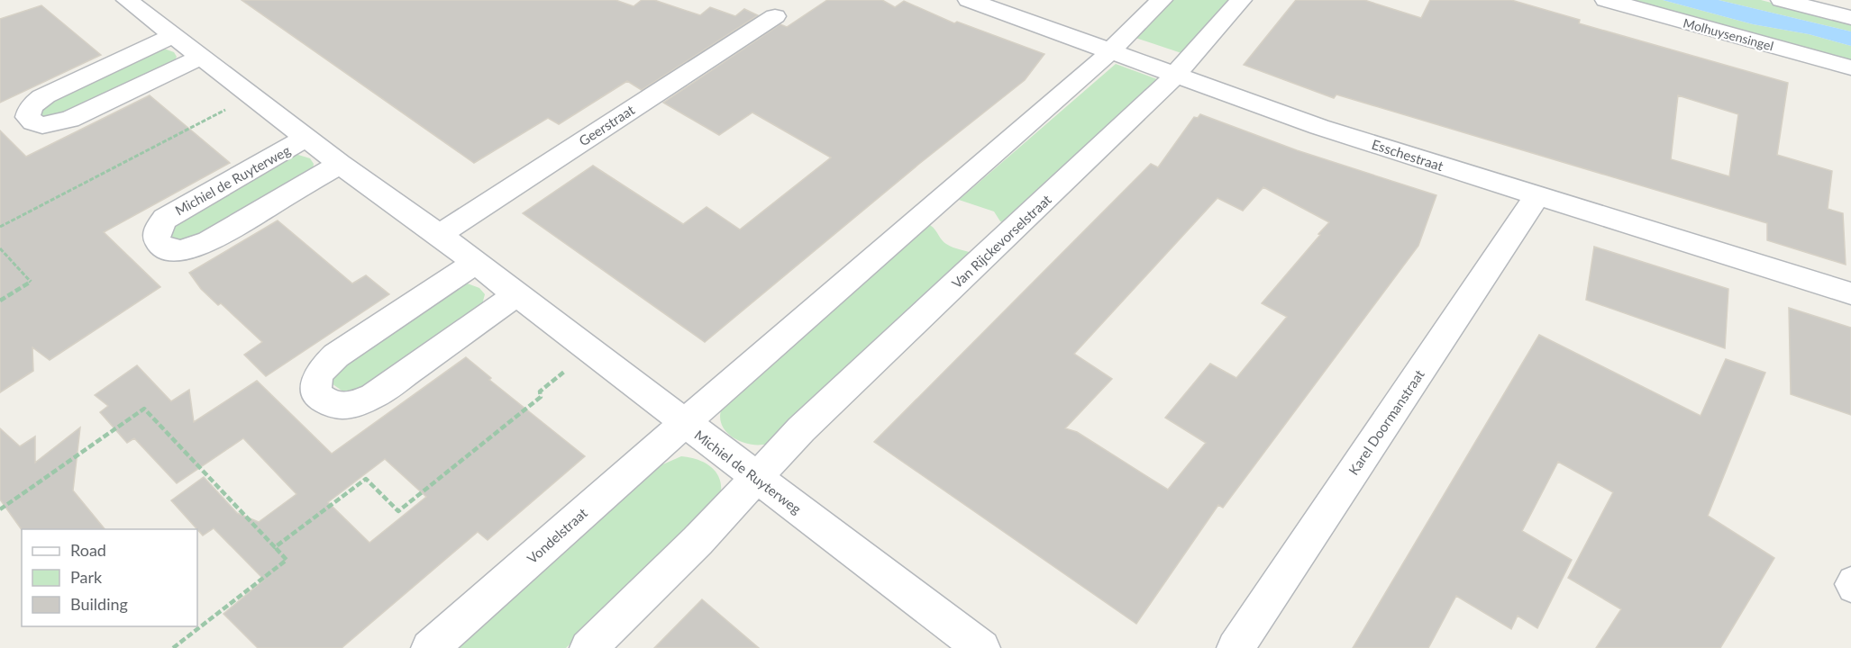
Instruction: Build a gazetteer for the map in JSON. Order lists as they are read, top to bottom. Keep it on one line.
{"streets":{"street":["Molhuysensingel","Geerstraat","Esschestraat","Michiel de Ruyterweg","Van Rijckevorselstraat","Karel Doormanstraat","Vondelstraat"]},"crossings":[["Geerstraat","Michiel de Ruyterweg"],["Esschestraat","Van Rijckevorselstraat"],["Esschestraat","Karel Doormanstraat"],["Michiel de Ruyterweg","Van Rijckevorselstraat"],["Michiel de Ruyterweg","Vondelstraat"]],"legend":["Road","Park","Building"]}
